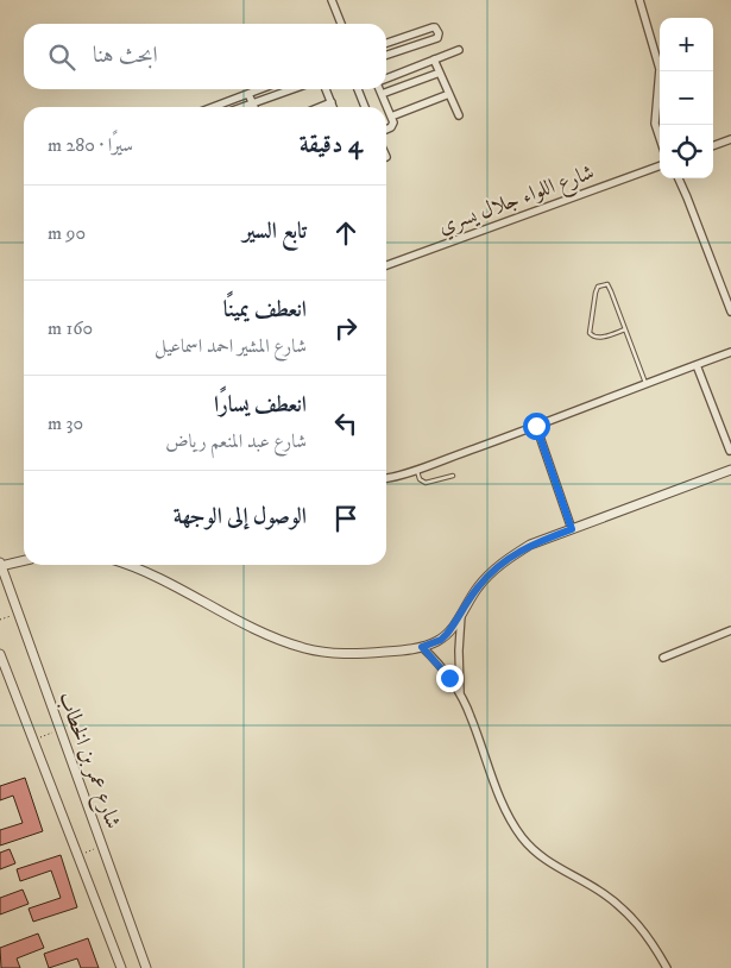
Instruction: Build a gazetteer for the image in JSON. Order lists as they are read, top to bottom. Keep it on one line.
{"streets":{"street":["شارع اللواء جلال يسري","شارع عمر بن الخطاب"]},"page":{"map_buttons":["+","−"],"search":"ابحث هنا","heading":["4 دقيقة","سيرًا · 280 m"],"list":[["تابع السير","90 m"],["انعطف يمينًا","شارع المشير احمد اسماعيل","160 m"],["انعطف يسارًا","شارع عبد المنعم رياض","30 m"],"الوصول إلى الوجهة"]}}
